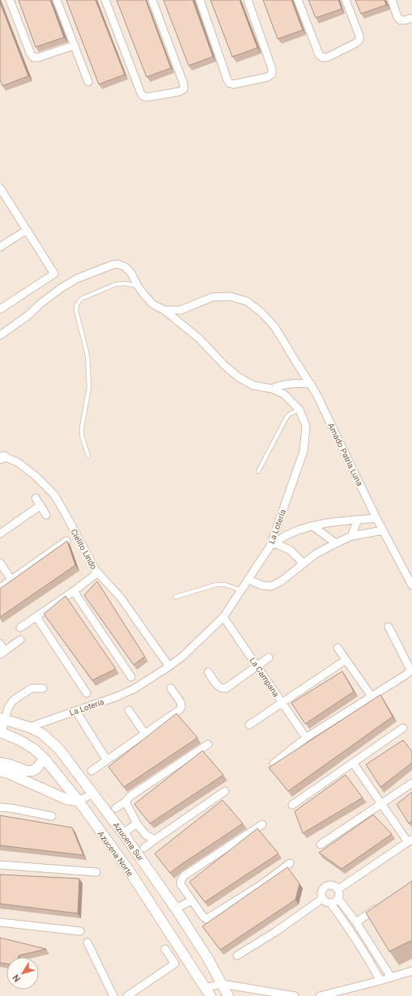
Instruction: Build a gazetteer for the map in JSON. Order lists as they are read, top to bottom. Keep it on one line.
{"streets":{"street":["Amado Patria Luna","La Lotería","Cielito Lindo","La Campana","Azucena Sur","Azucena Norte"]},"crossings":[["Amado Patria Luna","La Lotería"],["La Lotería","Cielito Lindo"],["La Lotería","La Campana"],["La Lotería","Azucena Sur"]],"north":"bottom left"}
